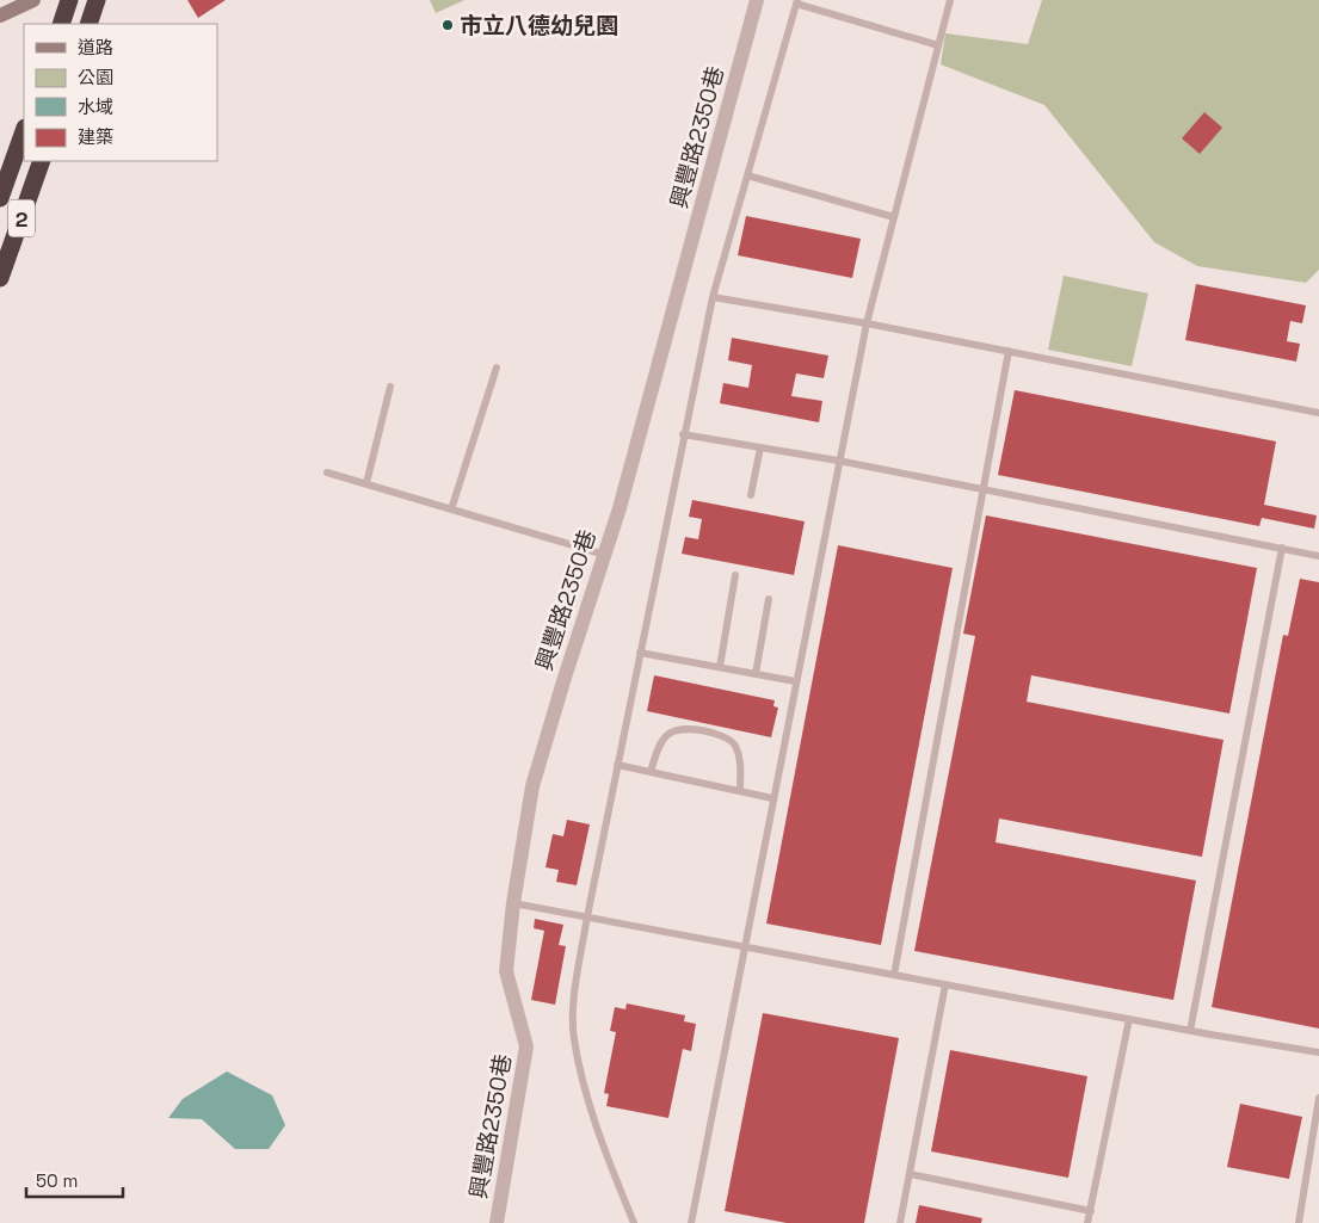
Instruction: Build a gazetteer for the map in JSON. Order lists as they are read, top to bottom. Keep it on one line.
{"streets":{"highway":["2"],"street":["興豐路2350巷"]},"places":["市立八德幼兒園"],"legend":["道路","公園","水域","建築"],"scale_bar":"50 m"}
